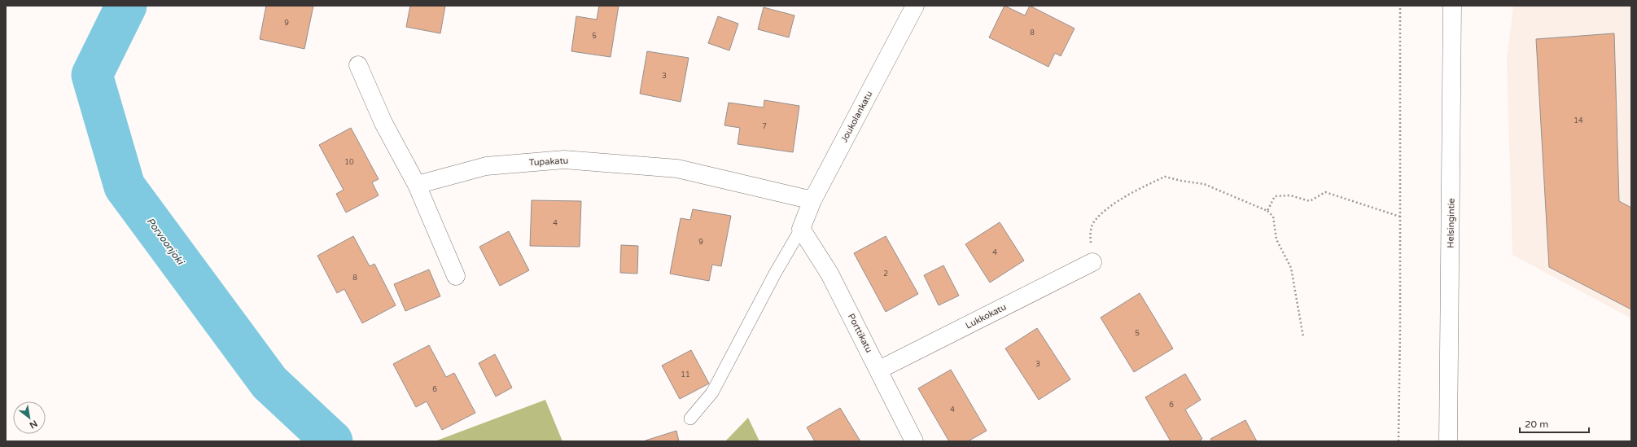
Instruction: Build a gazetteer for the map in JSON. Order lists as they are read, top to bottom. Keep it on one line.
{"streets":{"street":["Joukolankatu","Tupakatu","Helsingintie","Lukkokatu","Porttikatu"]},"crossings":[["Joukolankatu","Tupakatu"],["Joukolankatu","Porttikatu"],["Lukkokatu","Porttikatu"]],"water":["Porvoonjoki"],"house_numbers":["9","8","5","3","14","7","10","4","9","4","2","8","5","3","11","6","6","4"],"scale_bar":"20 m","north":"bottom right"}
